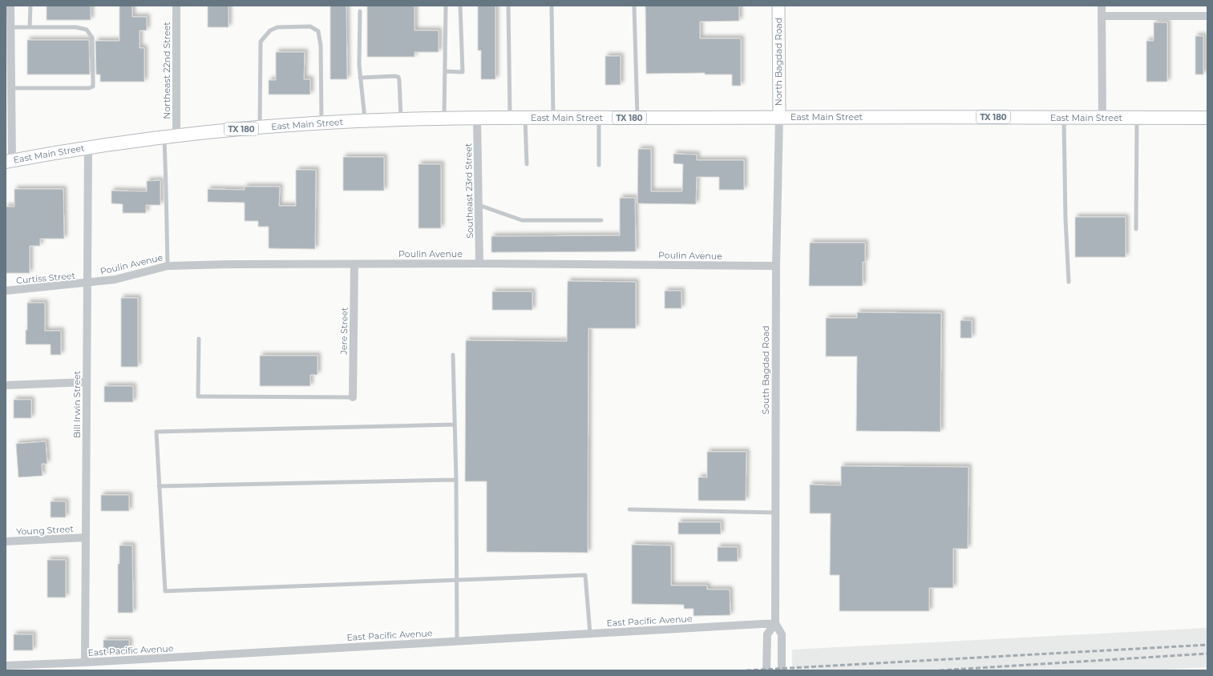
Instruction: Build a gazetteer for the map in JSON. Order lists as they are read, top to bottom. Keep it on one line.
{"streets":{"main road":["East Main Street","TX 180"],"street":["North Bagdad Road","Northeast 22nd Street","Southeast 23rd Street","Poulin Avenue","Curtiss Street","Jere Street","South Bagdad Road","Bill Irwin Street","Young Street","East Pacific Avenue"]},"crossings":[["North Bagdad Road","East Main Street"],["North Bagdad Road","South Bagdad Road"],["Northeast 22nd Street","East Main Street"],["East Main Street","Southeast 23rd Street"],["East Main Street","South Bagdad Road"],["East Main Street","Bill Irwin Street"],["Southeast 23rd Street","Poulin Avenue"],["Poulin Avenue","Curtiss Street"],["Poulin Avenue","Jere Street"],["Poulin Avenue","South Bagdad Road"],["Poulin Avenue","Bill Irwin Street"],["Curtiss Street","Bill Irwin Street"],["South Bagdad Road","East Pacific Avenue"],["Bill Irwin Street","Young Street"],["Bill Irwin Street","East Pacific Avenue"]]}
